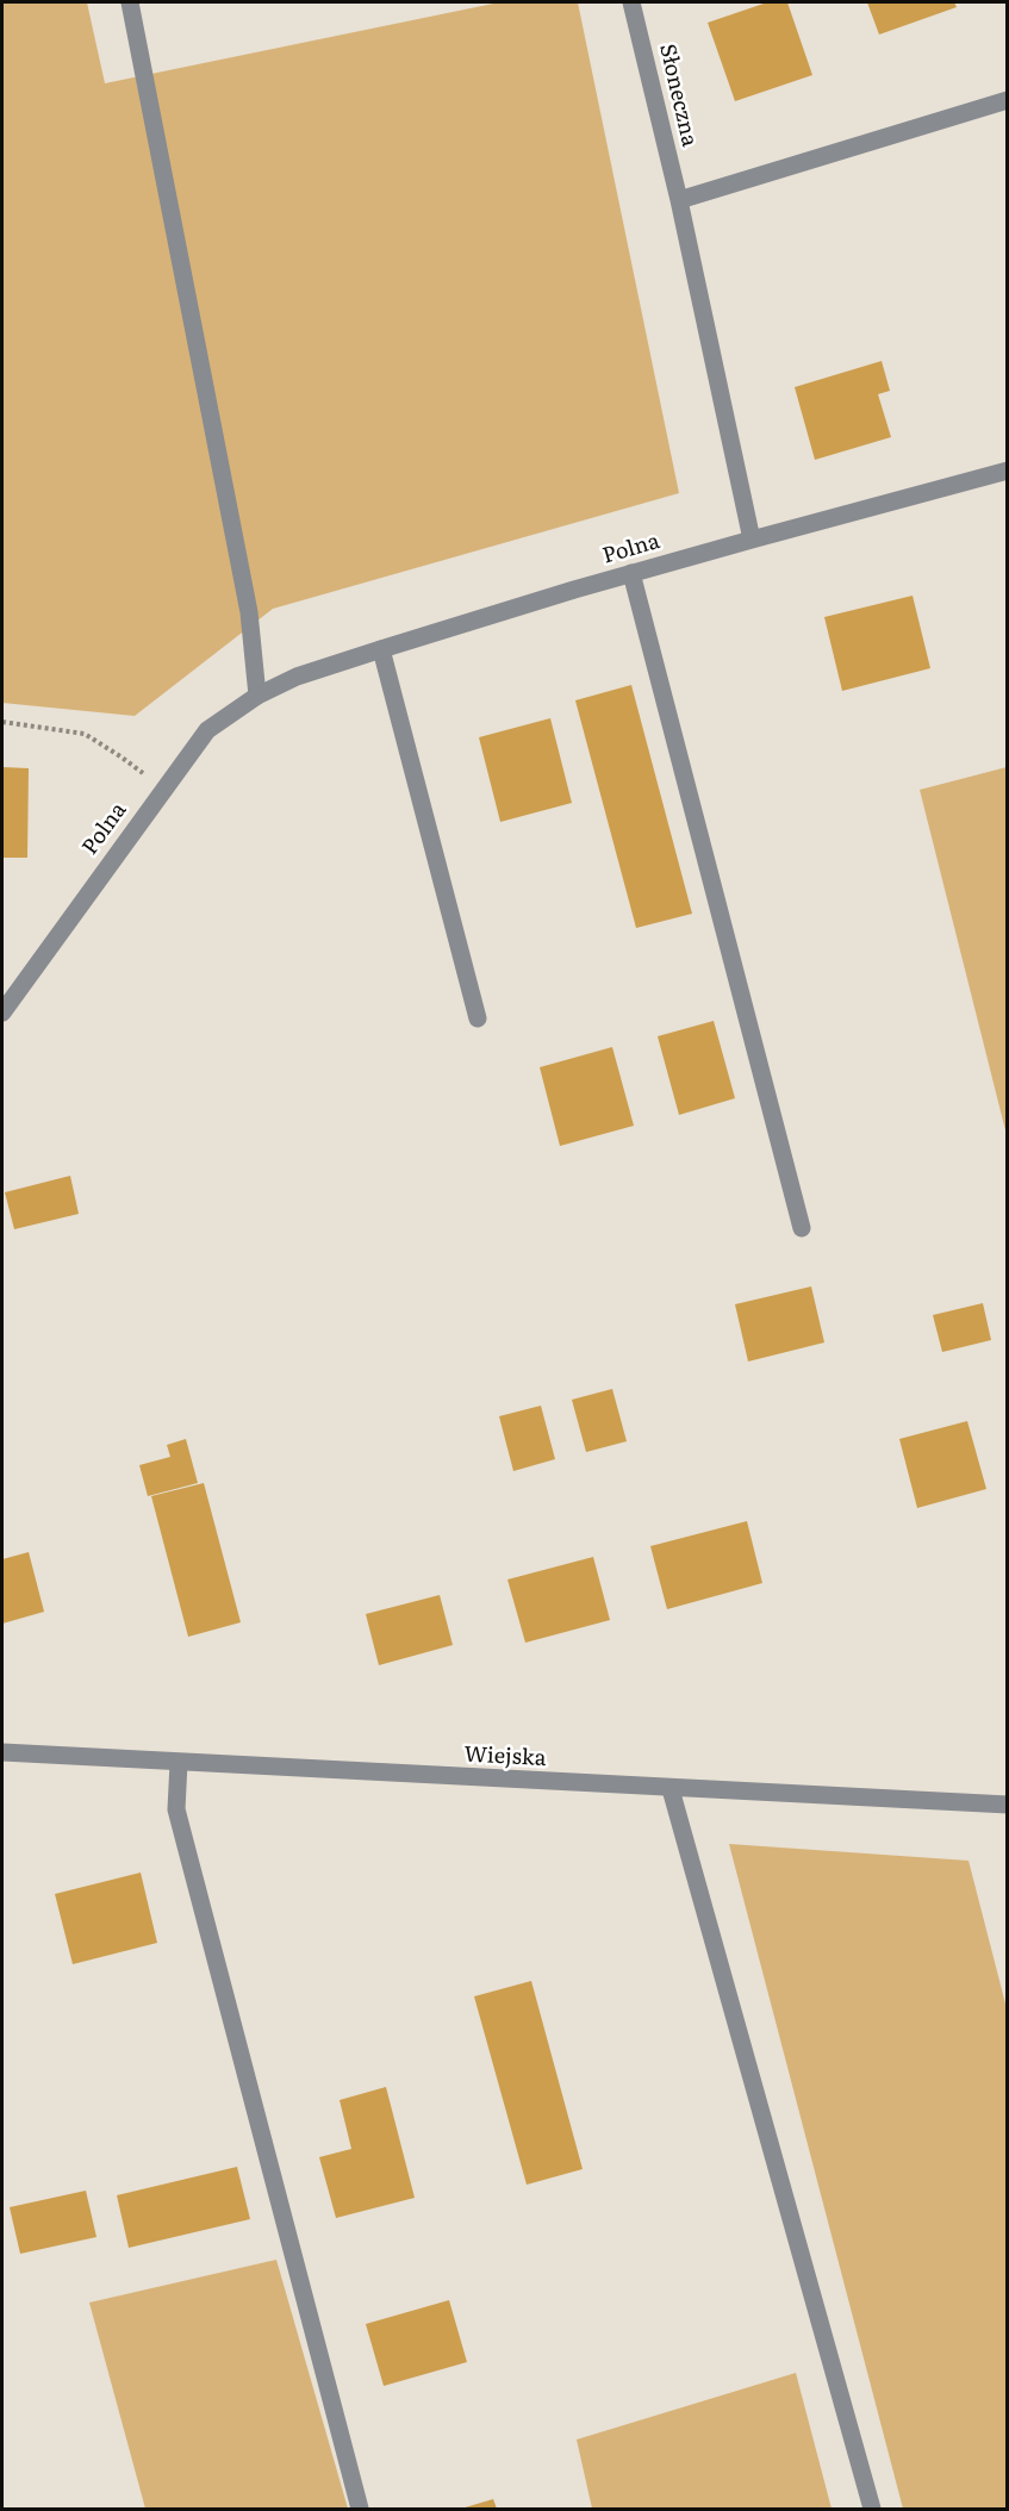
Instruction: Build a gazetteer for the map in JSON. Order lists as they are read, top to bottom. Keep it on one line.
{"streets":{"street":["Słoneczna","Polna","Wiejska"]}}
